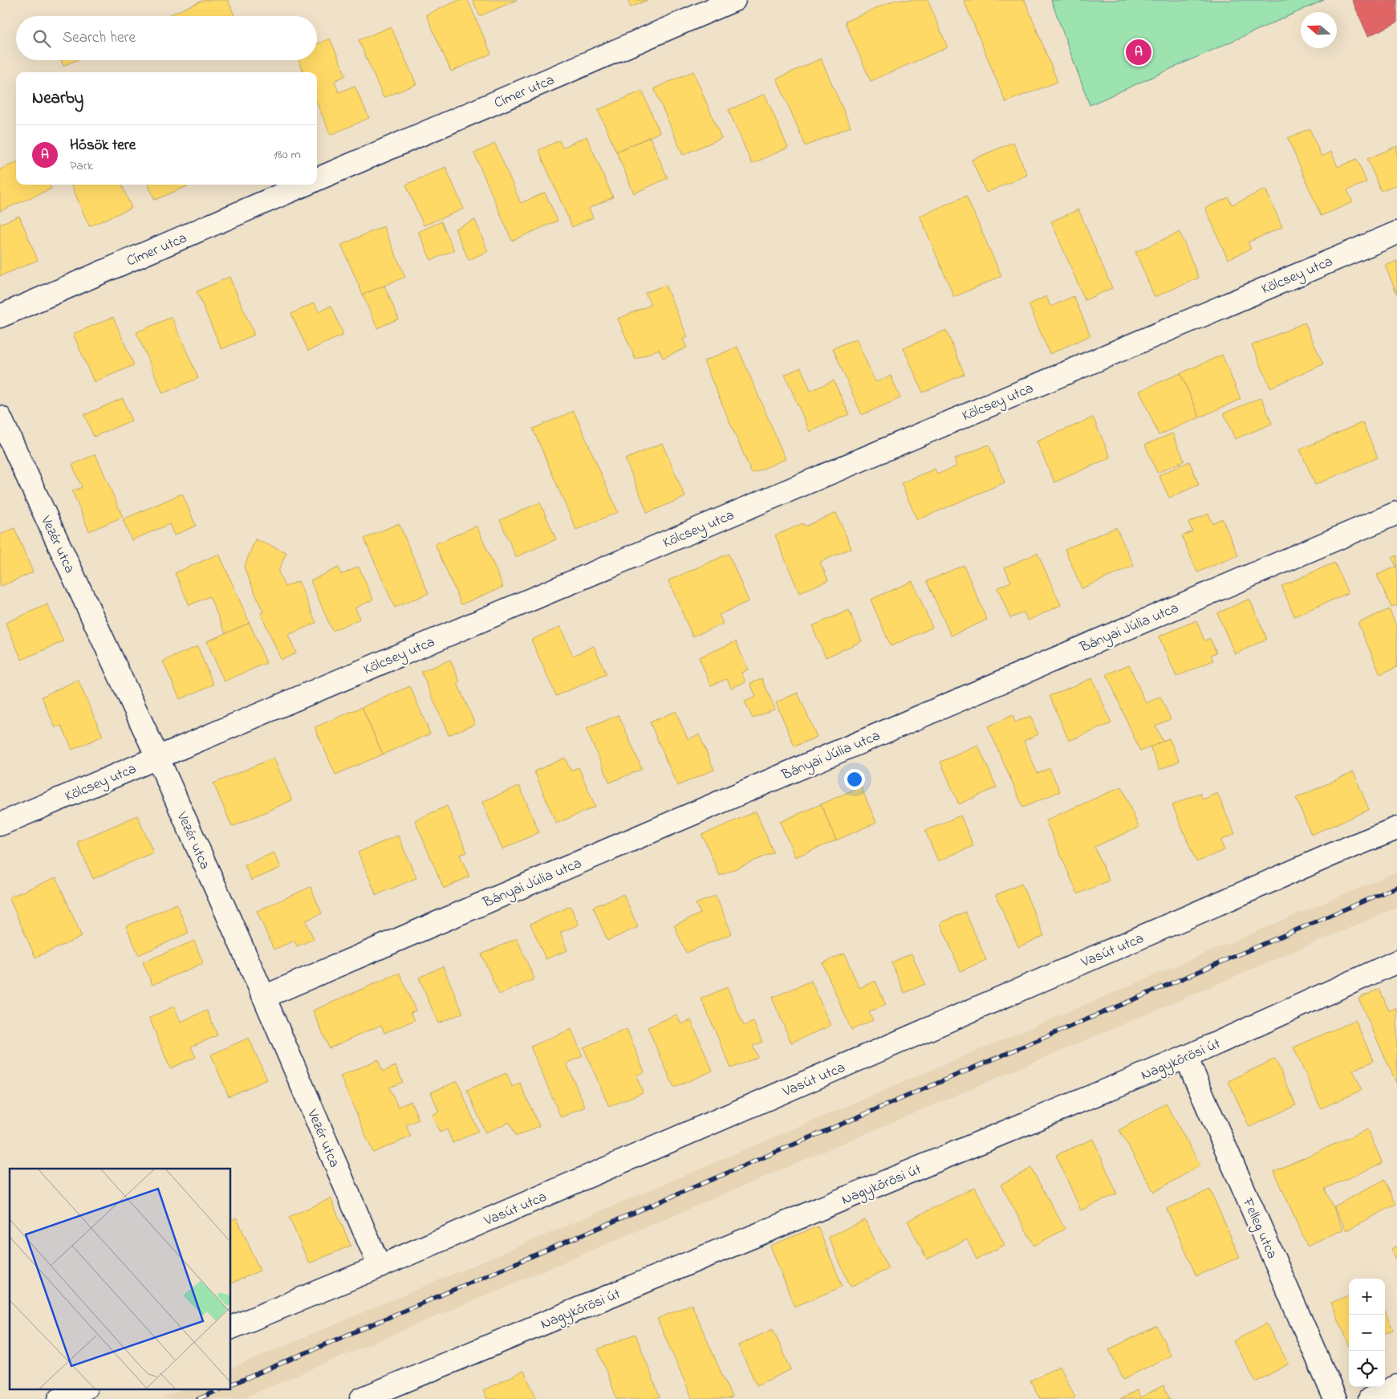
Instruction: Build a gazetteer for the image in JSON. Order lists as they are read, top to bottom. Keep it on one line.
{"streets":{"street":["Címer utca","Kölcsey utca","Vezér utca","Bányai Júlia utca","Vasút utca","Nagykőrösi út","Felleg utca"]},"crossings":[["Kölcsey utca","Vezér utca"],["Vezér utca","Bányai Júlia utca"],["Vezér utca","Vasút utca"],["Nagykőrösi út","Felleg utca"]],"north":"left","page":{"search":"Search here","pins":"A","heading":"Nearby","list":[{"mark":"A","name":"Hősök tere","note":"Park","value":"180 m"}],"map_buttons":["+","−"]}}
